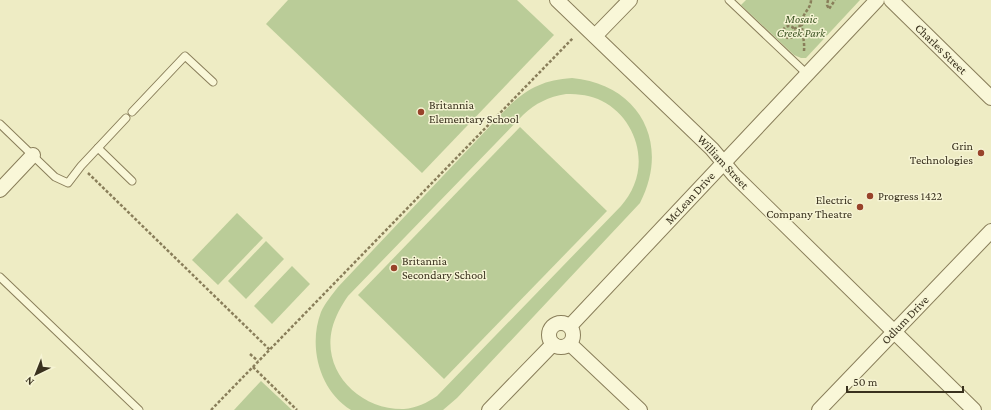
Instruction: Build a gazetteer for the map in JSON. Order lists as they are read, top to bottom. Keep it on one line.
{"streets":{"street":["Charles Street","William Street","McLean Drive","Odlum Drive"]},"crossings":[["William Street","McLean Drive"],["William Street","Odlum Drive"]],"parks":["Mosaic Creek Park"],"places":["Britannia Elementary School","Grin Technologies","Progress 1422","Electric Company Theatre","Britannia Secondary School"],"scale_bar":"50 m","north":"bottom left"}
